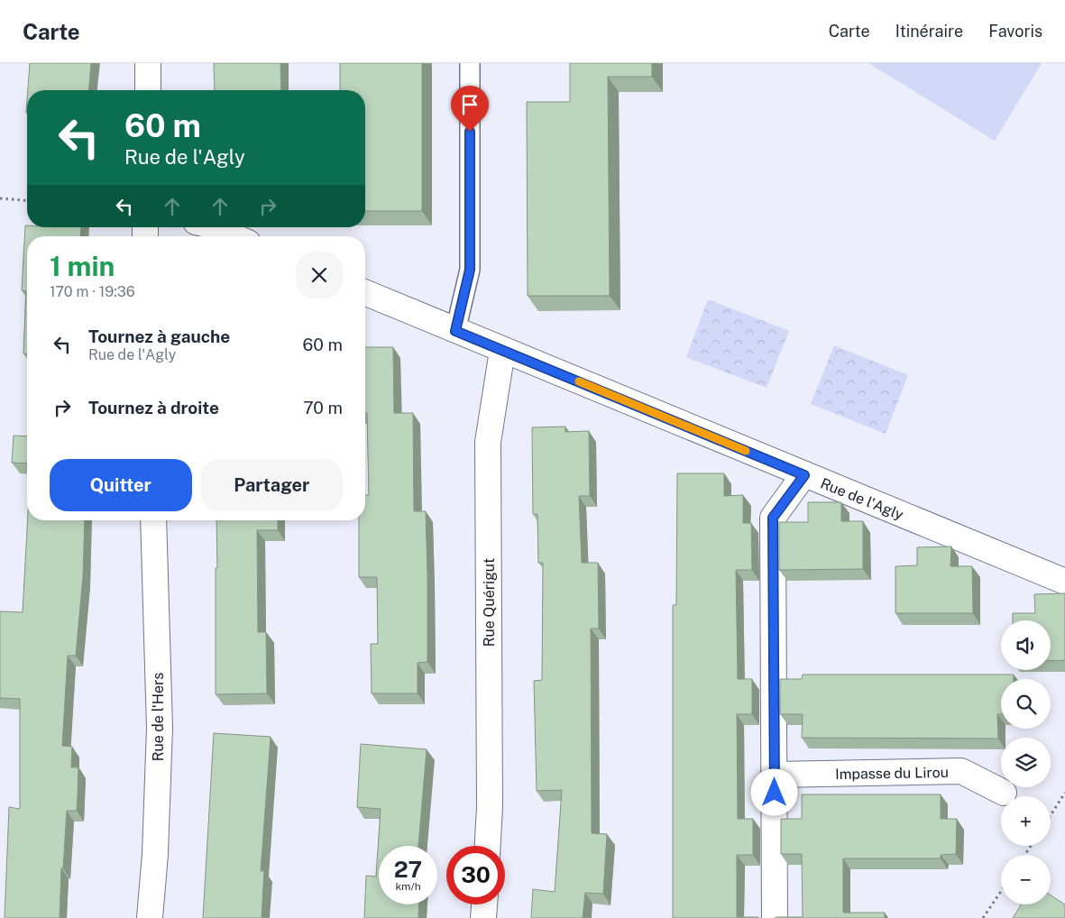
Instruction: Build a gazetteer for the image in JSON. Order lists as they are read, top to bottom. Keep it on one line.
{"streets":{"street":["Rue de l'Agly","Rue Quérigut","Rue de l'Hers","Impasse du Lirou"]},"crossings":[["Rue de l'Agly","Rue Quérigut"]],"page":{"header":"Carte","nav":["Carte","Itinéraire","Favoris"],"turn":["60 m","Rue de l'Agly"],"heading":["1 min","170 m · 19:36"],"list":[{"name":"Tournez à gauche","note":"Rue de l'Agly","value":"60 m"},{"name":"Tournez à droite","value":"70 m"}],"buttons":["Quitter","Partager"],"map_buttons":["+","−"],"speed":"27 km/h","limit":"30"}}
